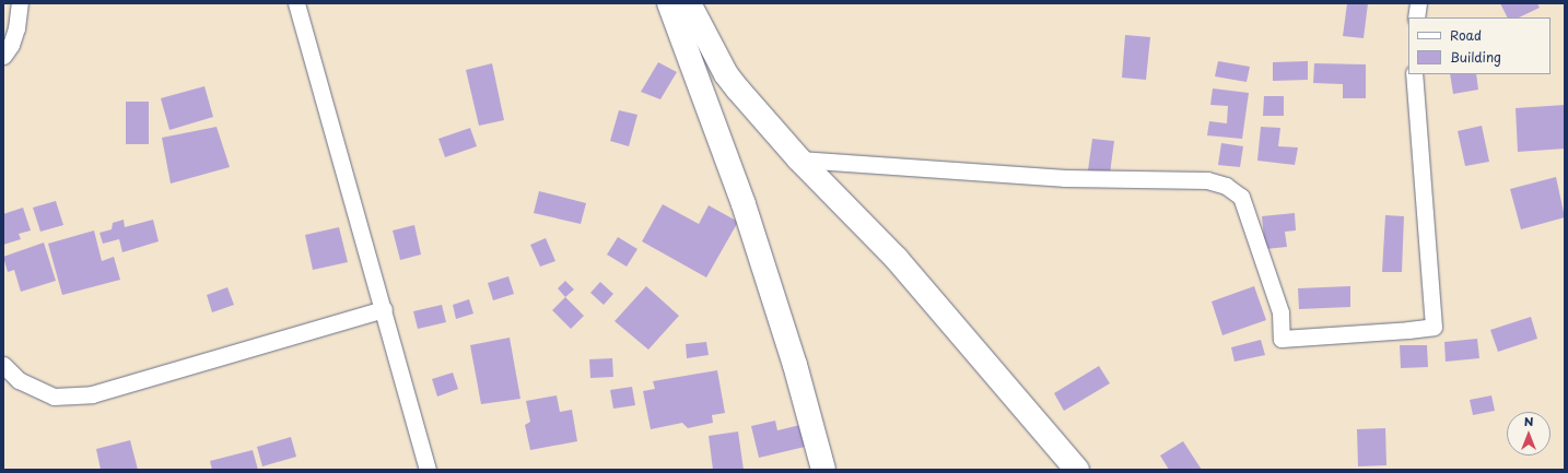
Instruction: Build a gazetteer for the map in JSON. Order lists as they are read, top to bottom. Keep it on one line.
{"legend":["Road","Building"],"north":"top"}
